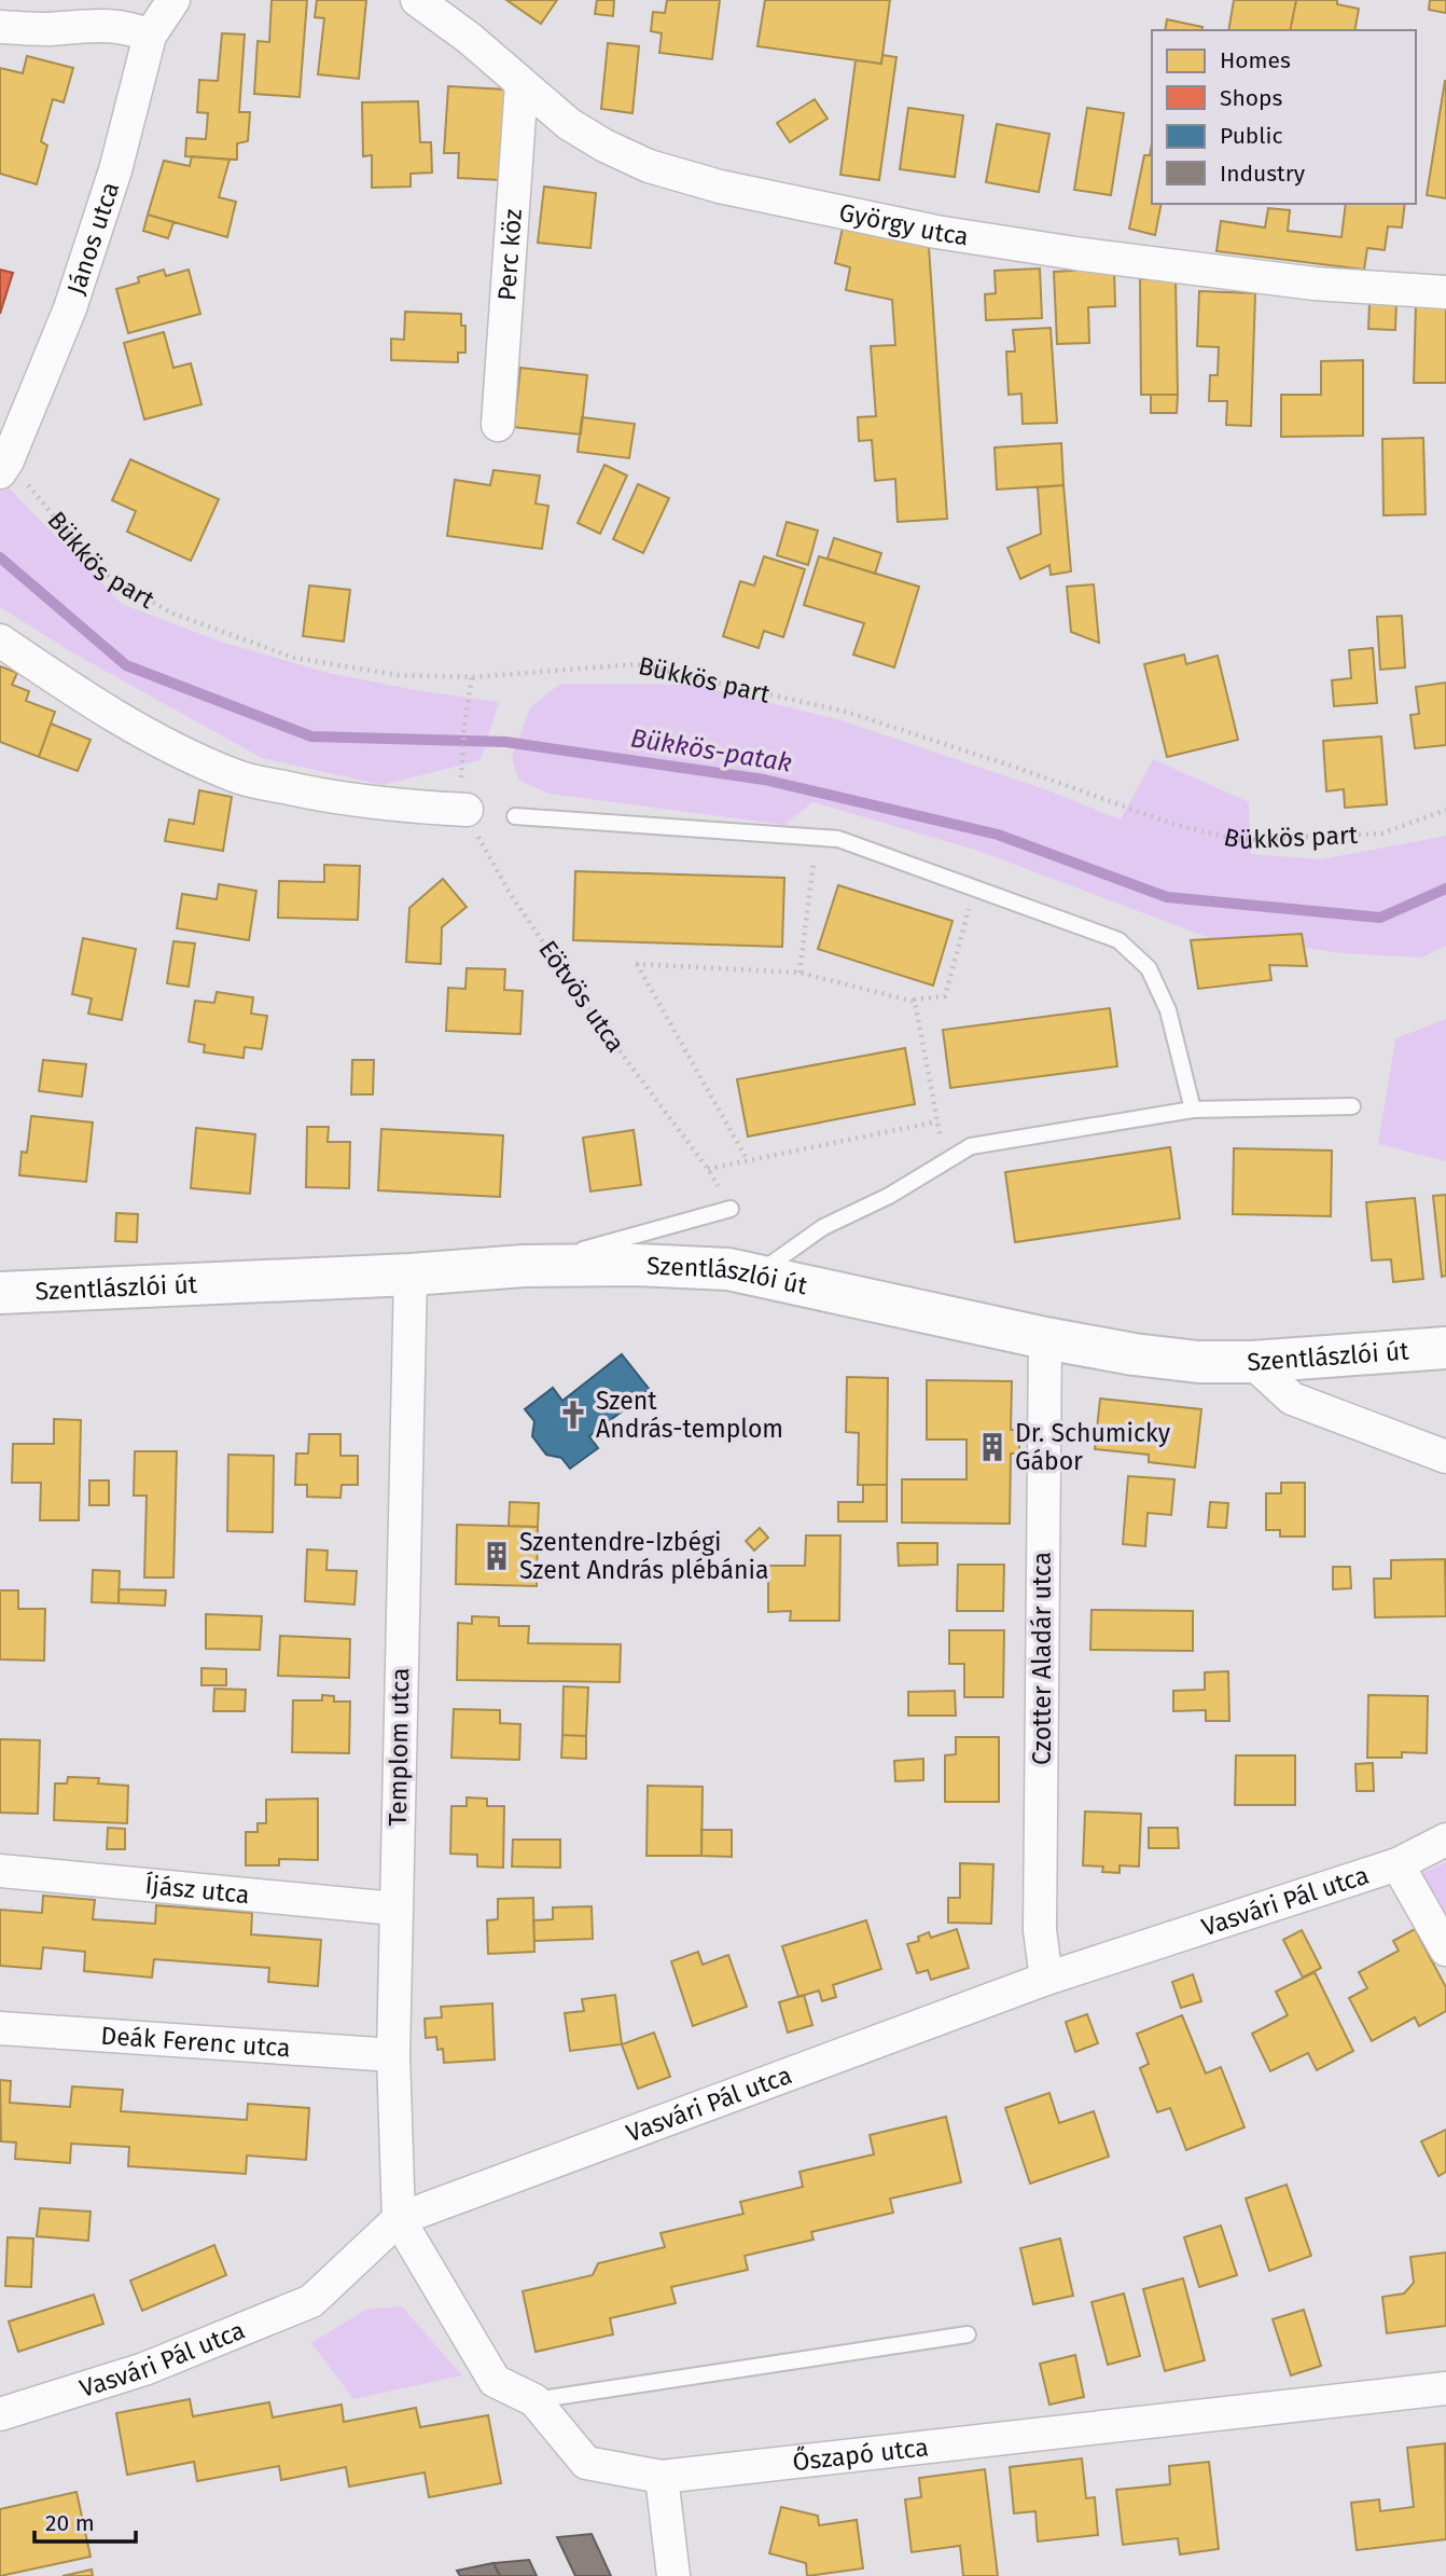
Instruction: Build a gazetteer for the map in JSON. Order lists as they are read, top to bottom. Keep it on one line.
{"streets":{"main road":["Szentlászlói út"],"street":["György utca","János utca","Perc köz","Czotter Aladár utca","Templom utca","Íjász utca","Vasvári Pál utca","Deák Ferenc utca","Őszapó utca"],"path":["Bükkös part","Eötvös utca"]},"crossings":[["György utca","Perc köz"],["János utca","Bükkös part"],["Bükkös part","Eötvös utca"],["Szentlászlói út","Czotter Aladár utca"],["Szentlászlói út","Templom utca"],["Czotter Aladár utca","Vasvári Pál utca"],["Templom utca","Íjász utca"],["Templom utca","Vasvári Pál utca"],["Templom utca","Deák Ferenc utca"],["Templom utca","Őszapó utca"],["Vasvári Pál utca","Őszapó utca"]],"water":["Bükkös-patak"],"places":{"church":["Szent András-templom"],"building":["Dr. Schumicky Gábor","Szentendre-Izbégi Szent András plébánia"]},"legend":["Homes","Shops","Public","Industry"],"scale_bar":"20 m"}
